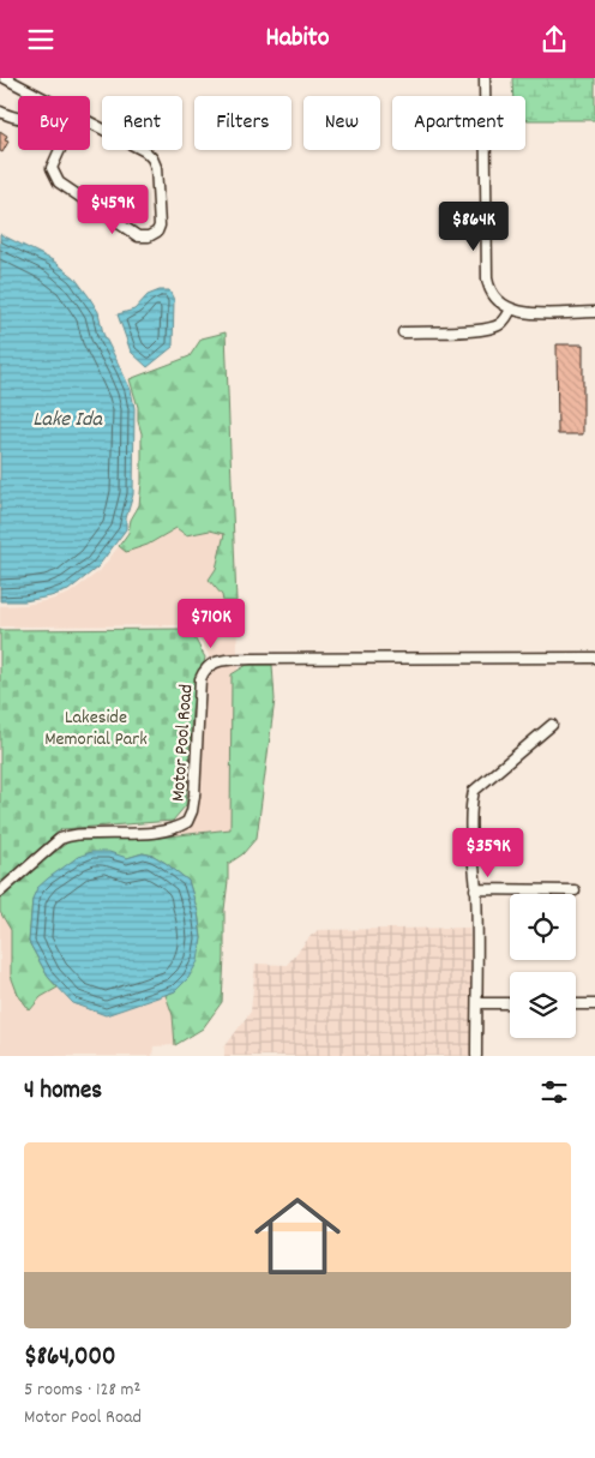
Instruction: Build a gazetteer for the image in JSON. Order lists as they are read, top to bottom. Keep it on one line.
{"streets":{"street":["Motor Pool Road"]},"water":["Lake Ida"],"parks":["Lakeside Memorial Park"],"page":{"header":"Habito","chip":["Buy","Rent","Filters","New","Apartment"],"price":["$459K","$864K","$710K","$359K"],"heading":"4 homes","list":[{"name":"$864,000","note":"5 rooms · 128 m² · Motor Pool Road"}]}}
